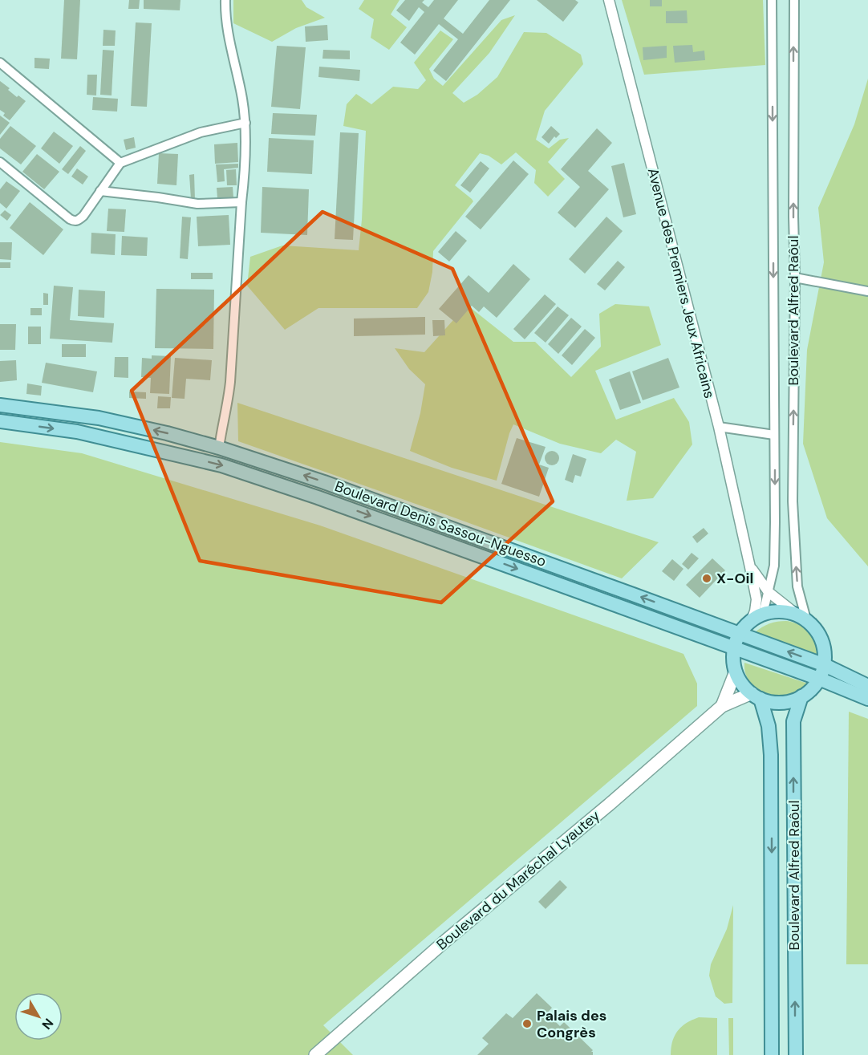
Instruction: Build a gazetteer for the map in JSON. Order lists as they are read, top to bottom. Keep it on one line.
{"streets":{"main road":["Boulevard Alfred Raôul","Boulevard Denis Sassou-Nguesso","Boulevard du Maréchal Lyautey"],"street":["Avenue des Premiers Jeux Africains"]},"crossings":[["Avenue des Premiers Jeux Africains","Boulevard Alfred Raôul"],["Boulevard Alfred Raôul","Boulevard du Maréchal Lyautey"]],"places":["X-Oil","Palais des Congrès"],"north":"bottom right"}
